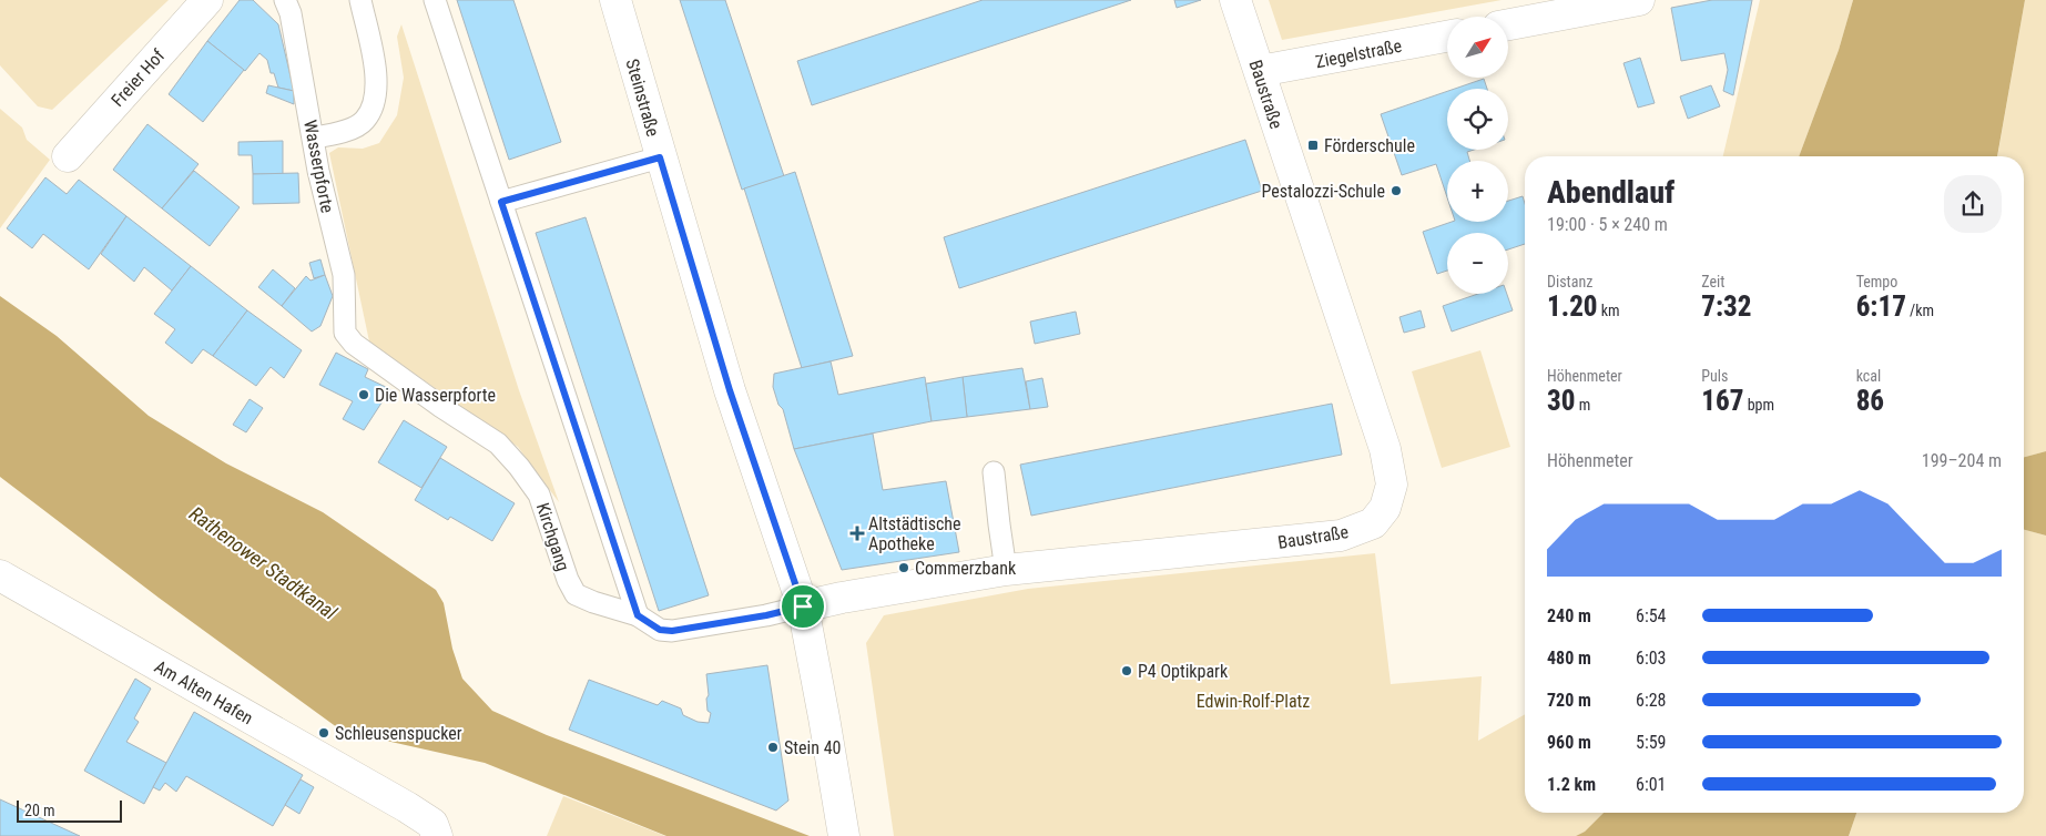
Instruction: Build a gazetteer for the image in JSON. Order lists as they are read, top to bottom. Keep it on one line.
{"streets":{"street":["Ziegelstraße","Freier Hof","Baustraße","Steinstraße","Am Alten Hafen"],"lane":["Wasserpforte","Kirchgang"]},"crossings":[["Ziegelstraße","Baustraße"],["Baustraße","Steinstraße"],["Baustraße","Kirchgang"],["Steinstraße","Kirchgang"],["Wasserpforte","Kirchgang"]],"water":["Rathenower Stadtkanal"],"parks":["Edwin-Rolf-Platz"],"places":{"transit":["Förderschule"],"other":["Pestalozzi-Schule","Die Wasserpforte","Commerzbank","P4 Optikpark","Schleusenspucker","Stein 40"],"health":["Altstädtische Apotheke"]},"scale_bar":"20 m","north":"top right","page":{"map_buttons":["+","−"],"heading":["Abendlauf","19:00 · 5 × 240 m"],"stats":[["Distanz","1.20 km"],["Zeit","7:32"],["Tempo","6:17 /km"],["Höhenmeter","30 m"],["Puls","167 bpm"],["kcal","86"]],"chart":["Höhenmeter","199–204 m"],"list":[{"name":"240 m","note":"6:54"},{"name":"480 m","note":"6:03"},{"name":"720 m","note":"6:28"},{"name":"960 m","note":"5:59"},{"name":"1.2 km","note":"6:01"}],"scale":"20 m"}}
